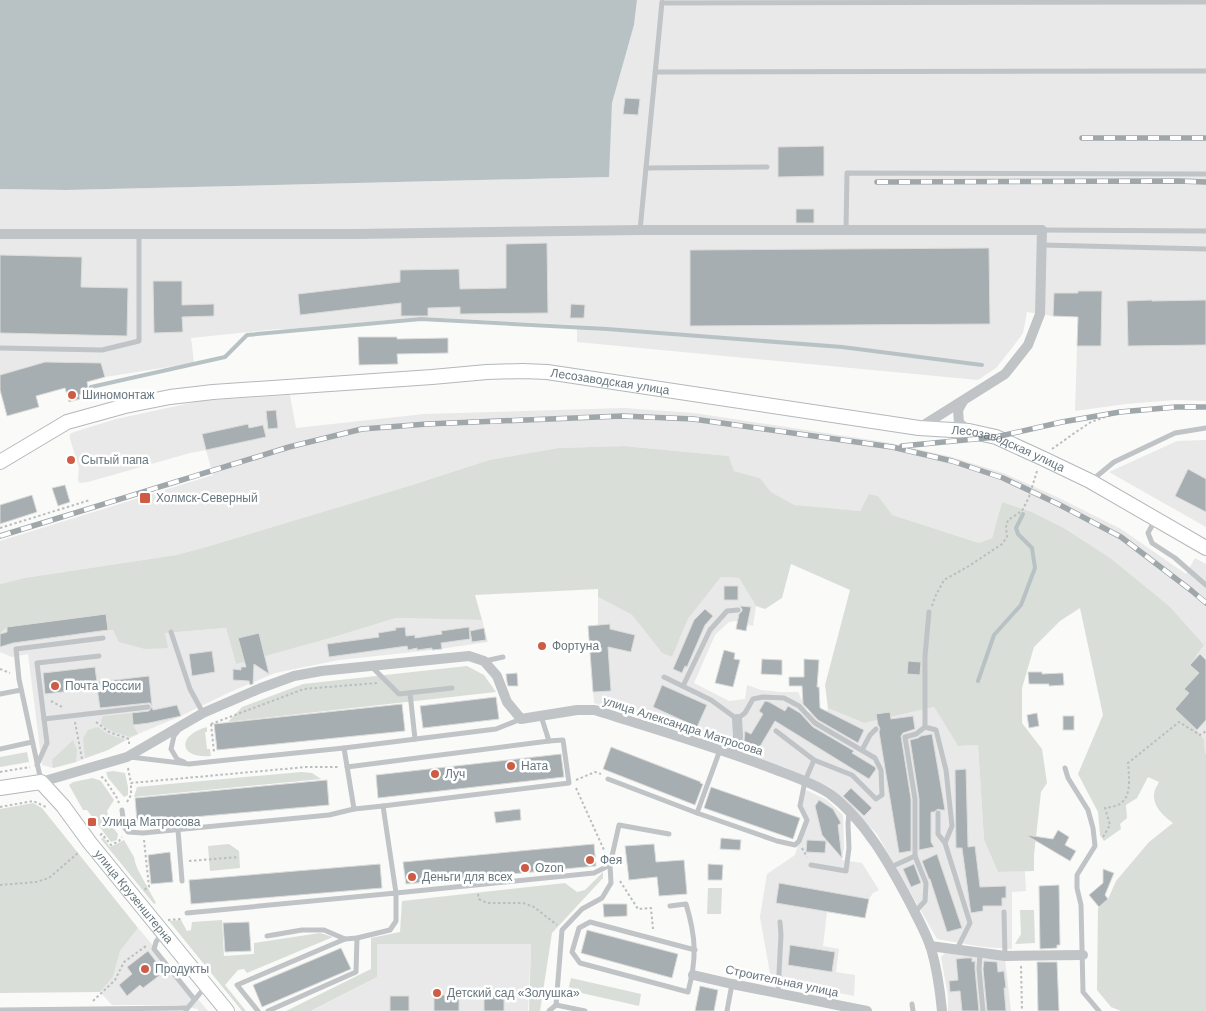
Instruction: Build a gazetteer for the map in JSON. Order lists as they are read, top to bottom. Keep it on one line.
{"streets":{"main road":["Лесозаводская улица","улица Крузенштерна"],"street":["улица Александра Матросова","Строительная улица"]},"places":{"other":["Шиномонтаж","Сытый папа","Фортуна","Почта России","Ната","Луч","Фея","Ozon","Деньги для всех","Продукты","Детский сад «Золушка»"],"transit":["Холмск-Северный","Улица Матросова"]}}
